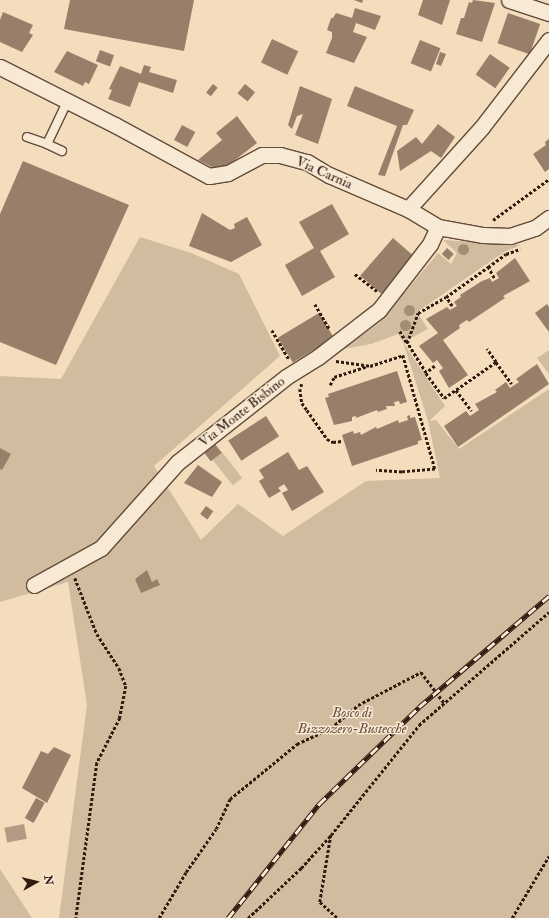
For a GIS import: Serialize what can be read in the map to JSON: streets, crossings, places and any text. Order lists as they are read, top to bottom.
{
  "streets": {
    "street": ["Via Carnia", "Via Monte Bisbino"]
  },
  "crossings": [
    ["Via Carnia", "Via Monte Bisbino"]
  ],
  "parks": ["Bosco di Bizzozero-Bustecche"],
  "north": "right"
}
